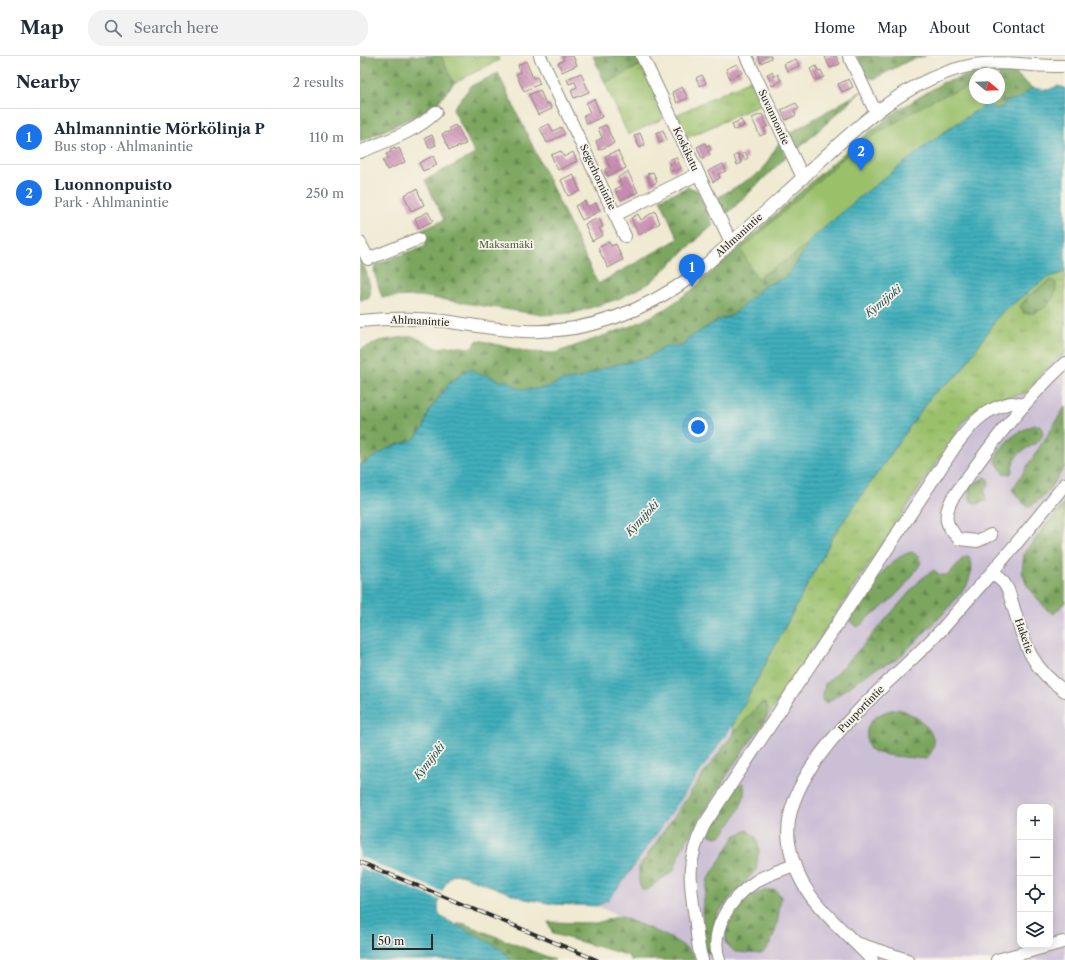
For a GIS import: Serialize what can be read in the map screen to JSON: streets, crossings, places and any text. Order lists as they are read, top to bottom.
{
  "streets": {
    "street": [
      "Suvannontie",
      "Koskikatu",
      "Segerhornintie",
      "Ahlmanintie",
      "Haketie",
      "Puuportintie"
    ]
  },
  "crossings": [
    ["Suvannontie", "Ahlmanintie"],
    ["Koskikatu", "Segerhornintie"],
    ["Koskikatu", "Ahlmanintie"],
    ["Haketie", "Puuportintie"]
  ],
  "water": ["Kymijoki"],
  "parks": ["Maksamäki"],
  "scale_bar": "50 m",
  "north": "right",
  "page": {
    "header": "Map",
    "search": "Search here",
    "nav": [
      "Home",
      "Map",
      "About",
      "Contact"
    ],
    "heading": ["Nearby", "2 results"],
    "list": [
      {
        "mark": "1",
        "name": "Ahlmannintie Mörkölinja P",
        "note": "Bus stop · Ahlmanintie",
        "value": "110 m"
      },
      {
        "mark": "2",
        "name": "Luonnonpuisto",
        "note": "Park · Ahlmanintie",
        "value": "250 m"
      }
    ],
    "pins": ["2", "1"],
    "map_buttons": ["+", "−"],
    "scale": "50 m"
  }
}
